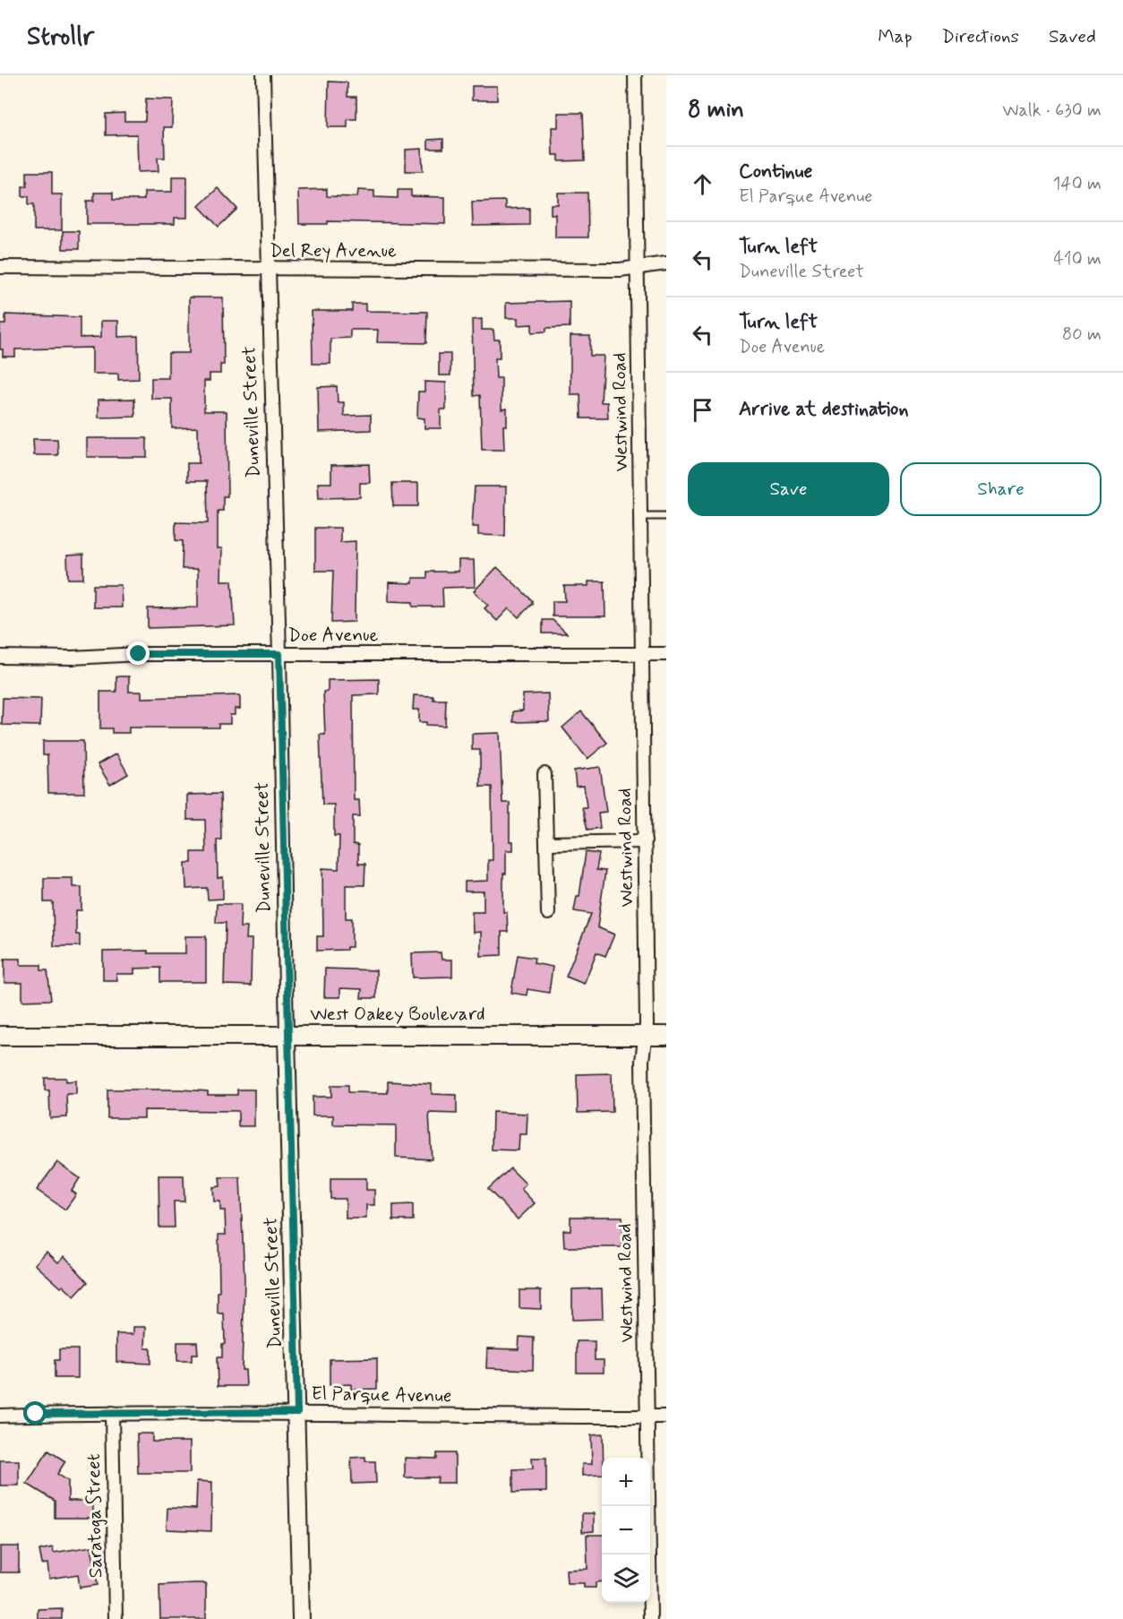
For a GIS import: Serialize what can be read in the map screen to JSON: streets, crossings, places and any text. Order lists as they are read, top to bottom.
{
  "streets": {
    "main road": ["West Oakey Boulevard"],
    "street": [
      "Del Rey Avenue",
      "Duneville Street",
      "Westwind Road",
      "Doe Avenue",
      "El Parque Avenue",
      "Saratoga Street"
    ]
  },
  "crossings": [
    ["Del Rey Avenue", "Duneville Street"],
    ["Del Rey Avenue", "Westwind Road"],
    ["Duneville Street", "Doe Avenue"],
    ["Duneville Street", "West Oakey Boulevard"],
    ["Duneville Street", "El Parque Avenue"],
    ["Westwind Road", "Doe Avenue"],
    ["Westwind Road", "West Oakey Boulevard"],
    ["Westwind Road", "El Parque Avenue"],
    ["El Parque Avenue", "Saratoga Street"]
  ],
  "page": {
    "header": "Strollr",
    "nav": ["Map", "Directions", "Saved"],
    "heading": ["8 min", "Walk · 630 m"],
    "list": [
      ["Continue", "El Parque Avenue", "140 m"],
      ["Turn left", "Duneville Street", "410 m"],
      ["Turn left", "Doe Avenue", "80 m"],
      "Arrive at destination"
    ],
    "buttons": ["Save", "Share"],
    "map_buttons": ["+", "−"]
  }
}
